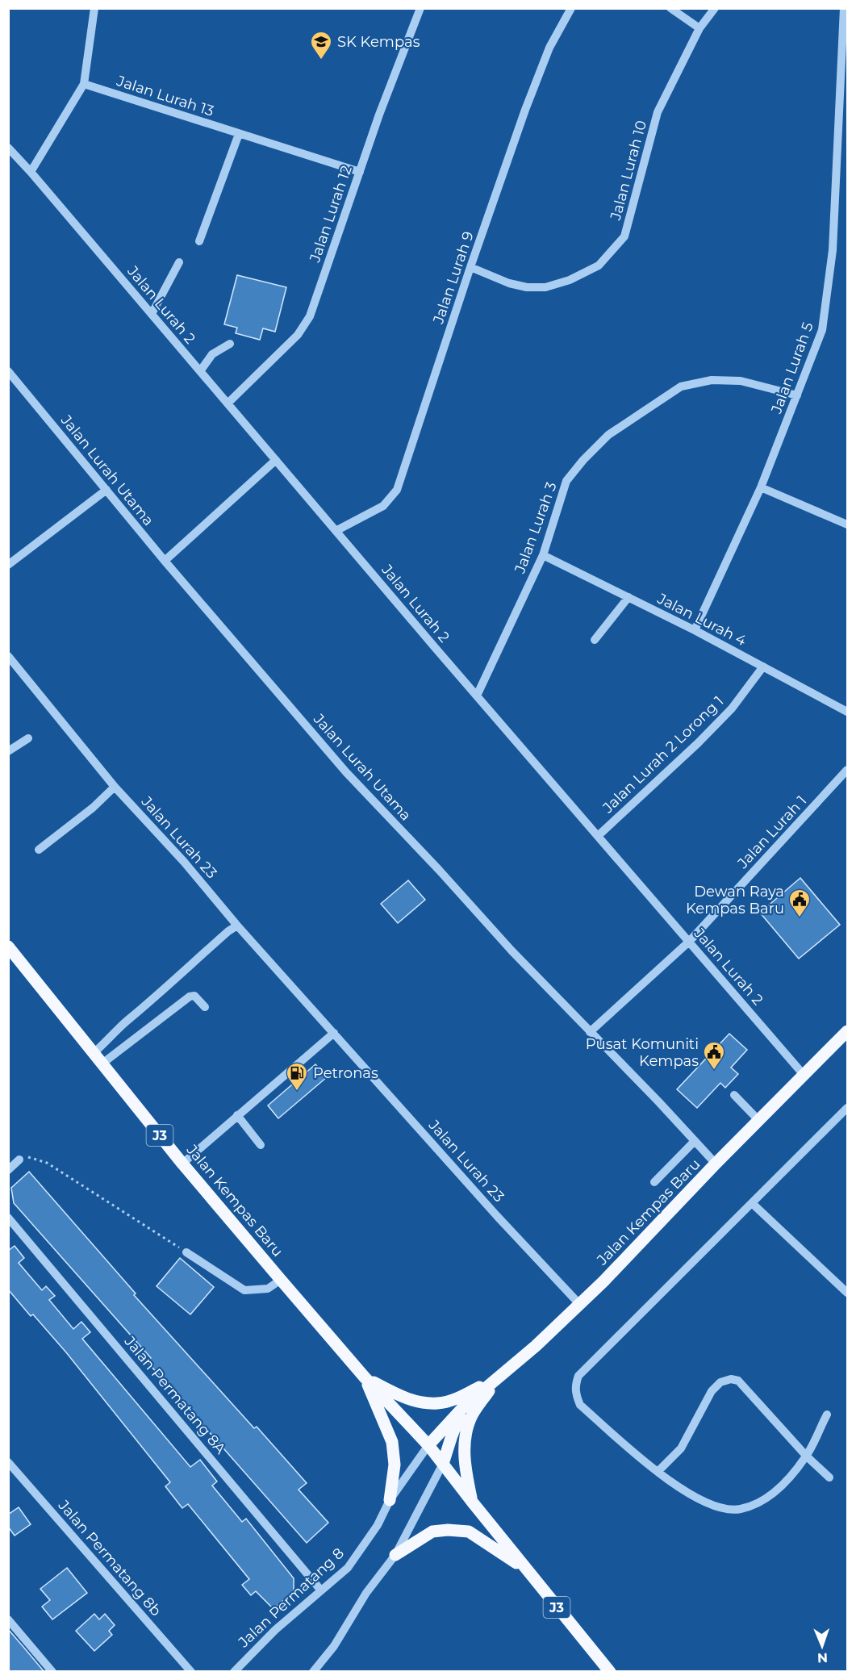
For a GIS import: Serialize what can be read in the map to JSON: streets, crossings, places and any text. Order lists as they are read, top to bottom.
{
  "streets": {
    "main road": ["J3", "Jalan Kempas Baru"],
    "street": [
      "Jalan Lurah 13",
      "Jalan Lurah 10",
      "Jalan Lurah 12",
      "Jalan Lurah 9",
      "Jalan Lurah 2",
      "Jalan Lurah 5",
      "Jalan Lurah Utama",
      "Jalan Lurah 3",
      "Jalan Lurah 4",
      "Jalan Lurah 2 Lorong 1",
      "Jalan Lurah 1",
      "Jalan Lurah 23",
      "Jalan Permatang 8A",
      "Jalan Permatang 8b",
      "Jalan Permatang 8"
    ]
  },
  "crossings": [
    ["Jalan Lurah 13", "Jalan Lurah 12"],
    ["Jalan Lurah 10", "Jalan Lurah 9"],
    ["Jalan Lurah 12", "Jalan Lurah 2"],
    ["Jalan Lurah 9", "Jalan Lurah 2"],
    ["Jalan Lurah 2", "Jalan Lurah 3"],
    ["Jalan Lurah 2", "Jalan Lurah 2 Lorong 1"],
    ["Jalan Lurah 2", "Jalan Lurah 1"],
    ["Jalan Lurah 2", "Jalan Kempas Baru"],
    ["Jalan Lurah 5", "Jalan Lurah 3"],
    ["Jalan Lurah 5", "Jalan Lurah 4"],
    ["Jalan Lurah Utama", "Jalan Lurah 1"],
    ["Jalan Lurah Utama", "Jalan Kempas Baru"],
    ["Jalan Lurah 3", "Jalan Lurah 4"],
    ["Jalan Lurah 4", "Jalan Lurah 2 Lorong 1"],
    ["Jalan Lurah 23", "Jalan Kempas Baru"],
    ["Jalan Kempas Baru", "Jalan Permatang 8"],
    ["Jalan Permatang 8A", "Jalan Permatang 8"]
  ],
  "places": {
    "school or university": ["SK Kempas"],
    "public building": ["Dewan Raya Kempas Baru", "Pusat Komuniti Kempas"],
    "fuel station": ["Petronas"]
  },
  "north": "bottom"
}
